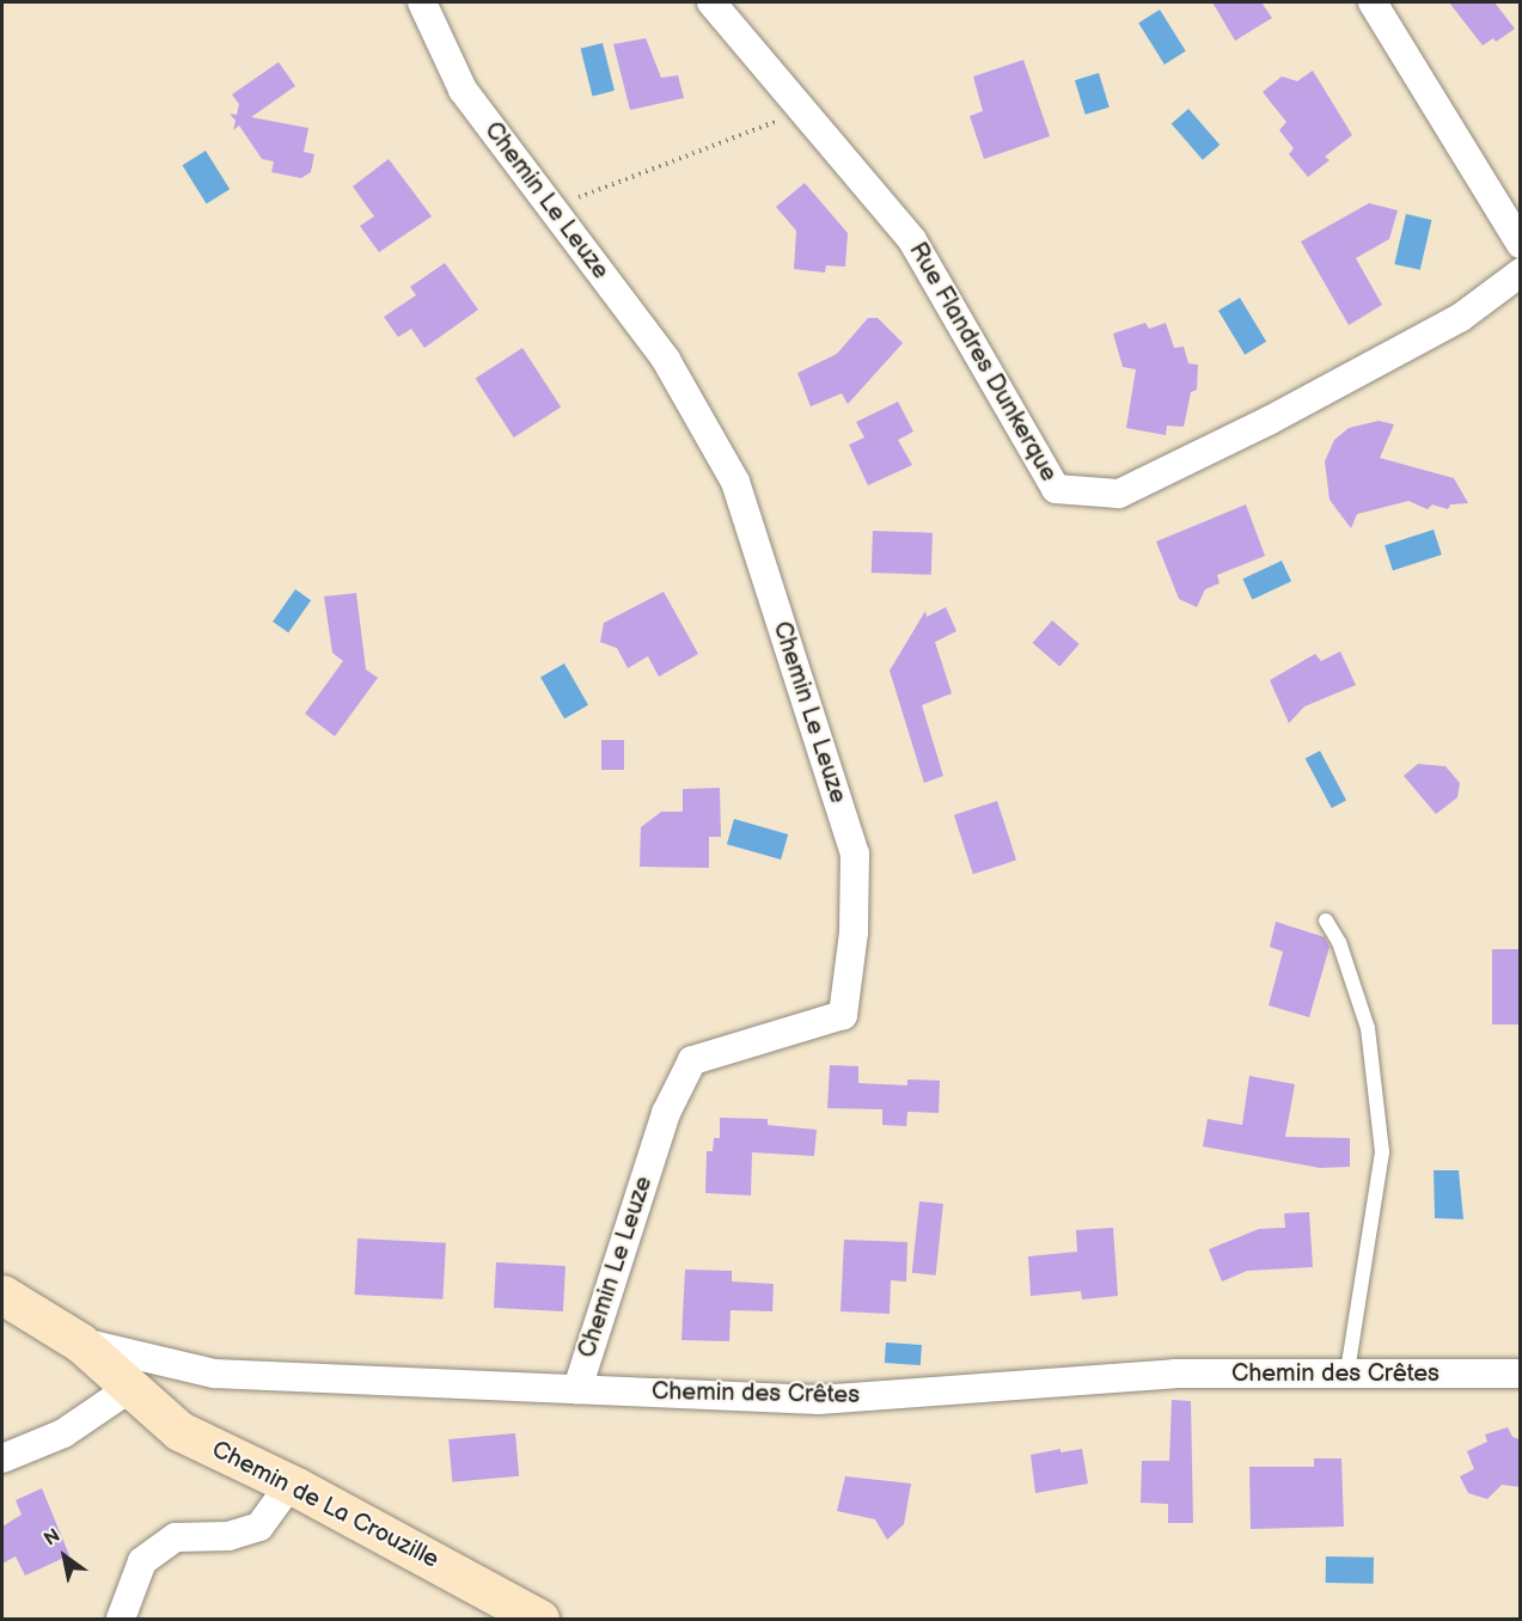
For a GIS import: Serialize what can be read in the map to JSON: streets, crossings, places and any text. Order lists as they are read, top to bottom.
{
  "streets": {
    "street": [
      "Chemin Le Leuze",
      "Rue Flandres Dunkerque",
      "Chemin des Crêtes",
      "Chemin de La Crouzille"
    ]
  },
  "crossings": [
    ["Chemin Le Leuze", "Chemin des Crêtes"],
    ["Chemin des Crêtes", "Chemin de La Crouzille"]
  ],
  "north": "top left"
}
